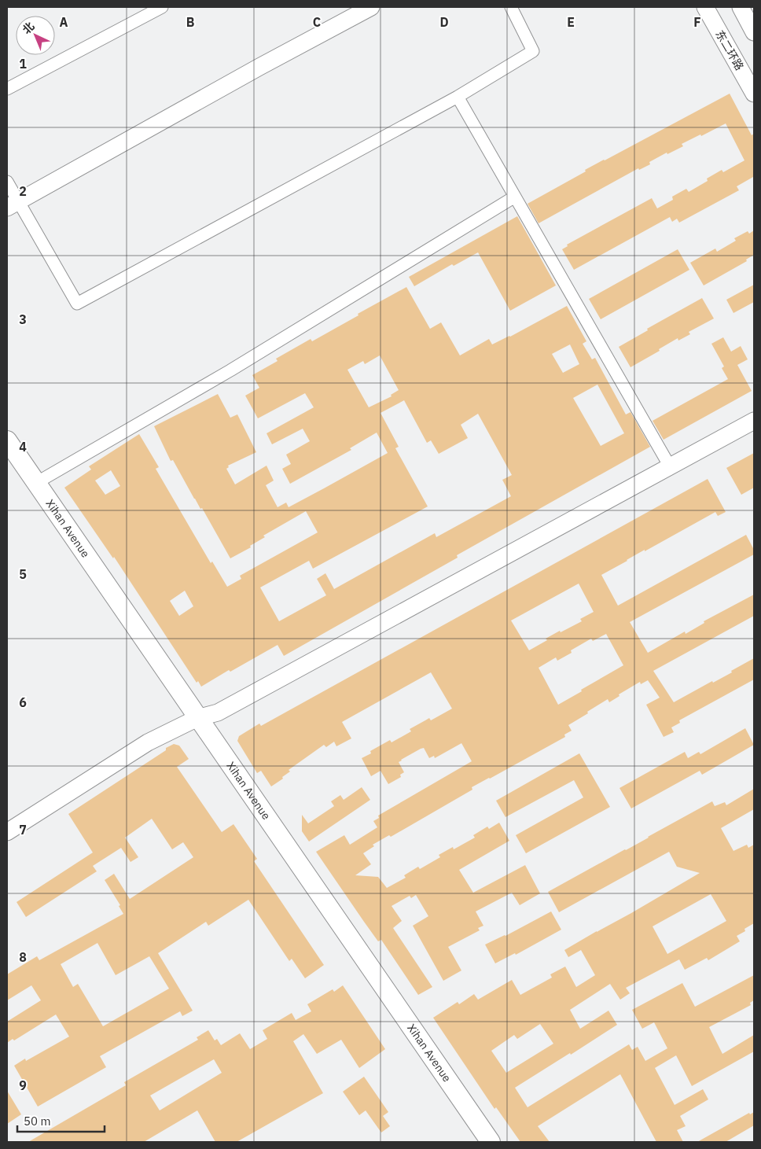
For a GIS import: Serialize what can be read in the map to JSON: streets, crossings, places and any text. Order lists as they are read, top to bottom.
{
  "streets": {
    "main road": ["Xihan Avenue"],
    "street": ["东二环路"]
  },
  "scale_bar": "50 m",
  "north": "top left",
  "grid": {
    "columns": [
      "A",
      "B",
      "C",
      "D",
      "E",
      "F"
    ],
    "rows": [
      "1",
      "2",
      "3",
      "4",
      "5",
      "6",
      "7",
      "8",
      "9"
    ]
  }
}
